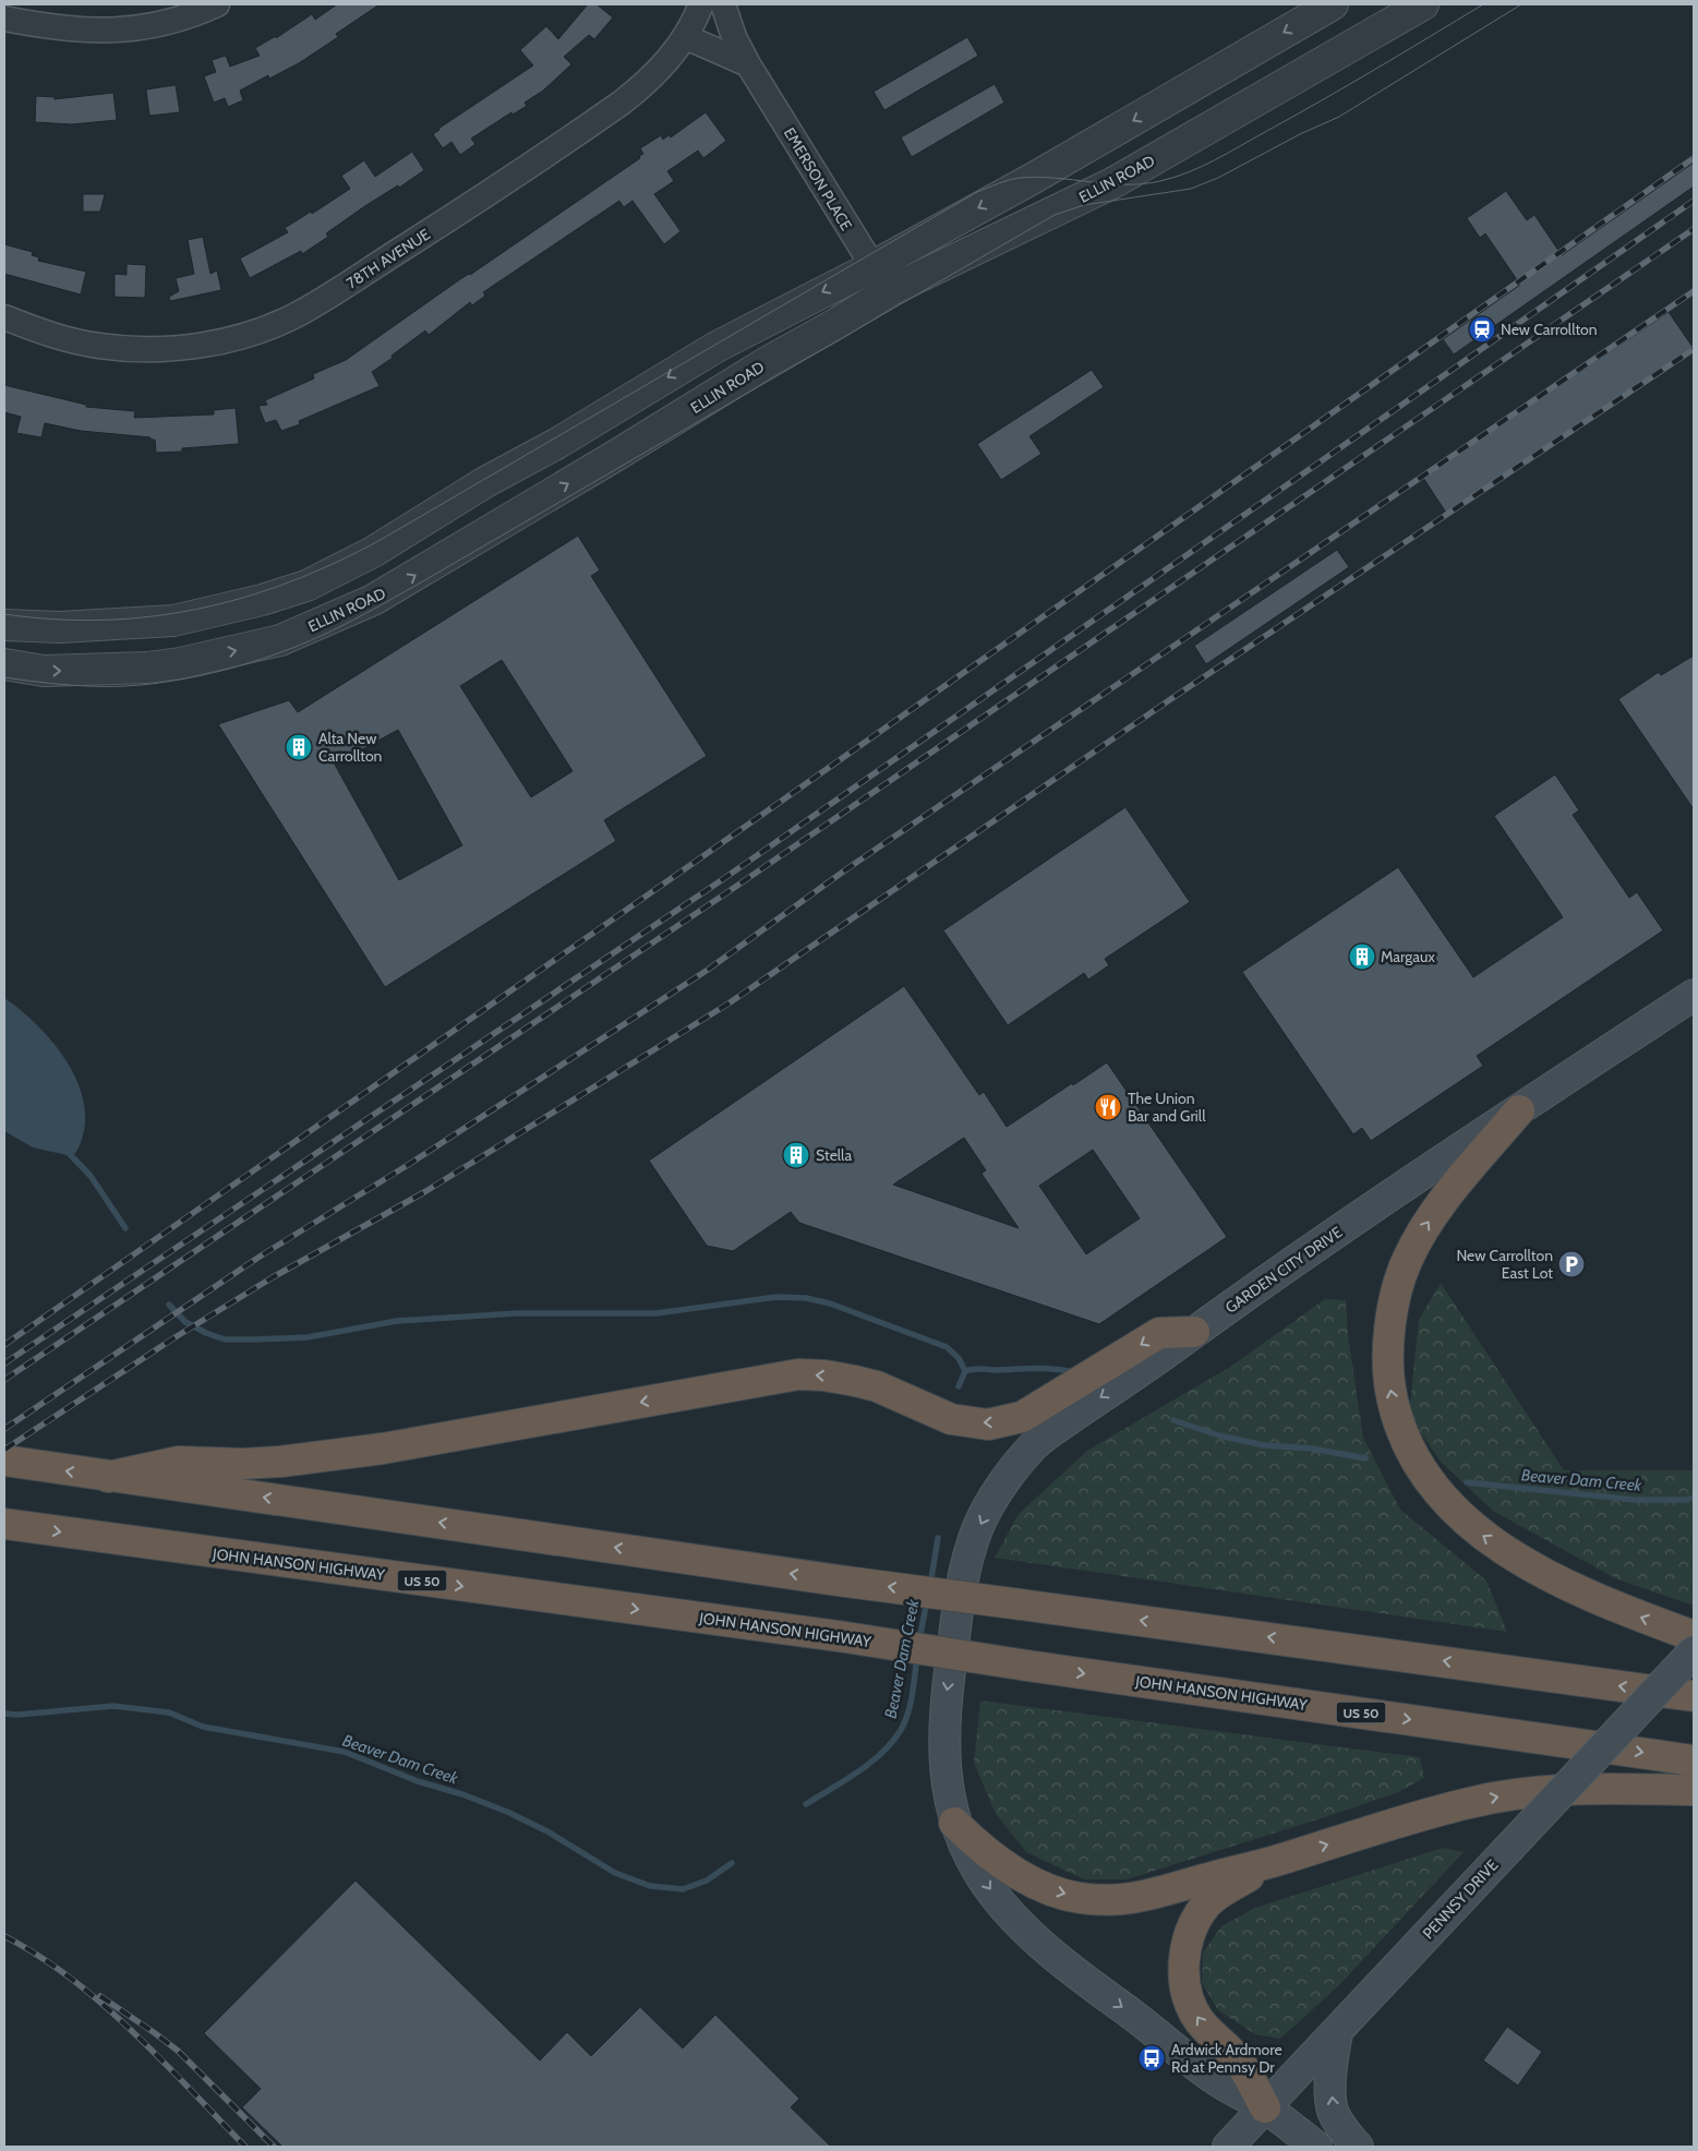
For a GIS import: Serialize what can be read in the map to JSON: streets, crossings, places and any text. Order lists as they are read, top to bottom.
{
  "streets": {
    "highway": ["JOHN HANSON HIGHWAY", "US 50"],
    "main road": ["GARDEN CITY DRIVE", "PENNSY DRIVE"],
    "street": ["EMERSON PLACE", "ELLIN ROAD", "78TH AVENUE"]
  },
  "crossings": [
    ["EMERSON PLACE", "ELLIN ROAD"],
    ["GARDEN CITY DRIVE", "PENNSY DRIVE"]
  ],
  "water": ["Beaver Dam Creek"],
  "places": {
    "station": ["New Carrollton"],
    "building": ["Alta New Carrollton", "Margaux", "Stella"],
    "restaurant": ["The Union Bar and Grill"],
    "parking": ["New Carrollton East Lot"],
    "bus stop": ["Ardwick Ardmore Rd at Pennsy Dr"]
  }
}
